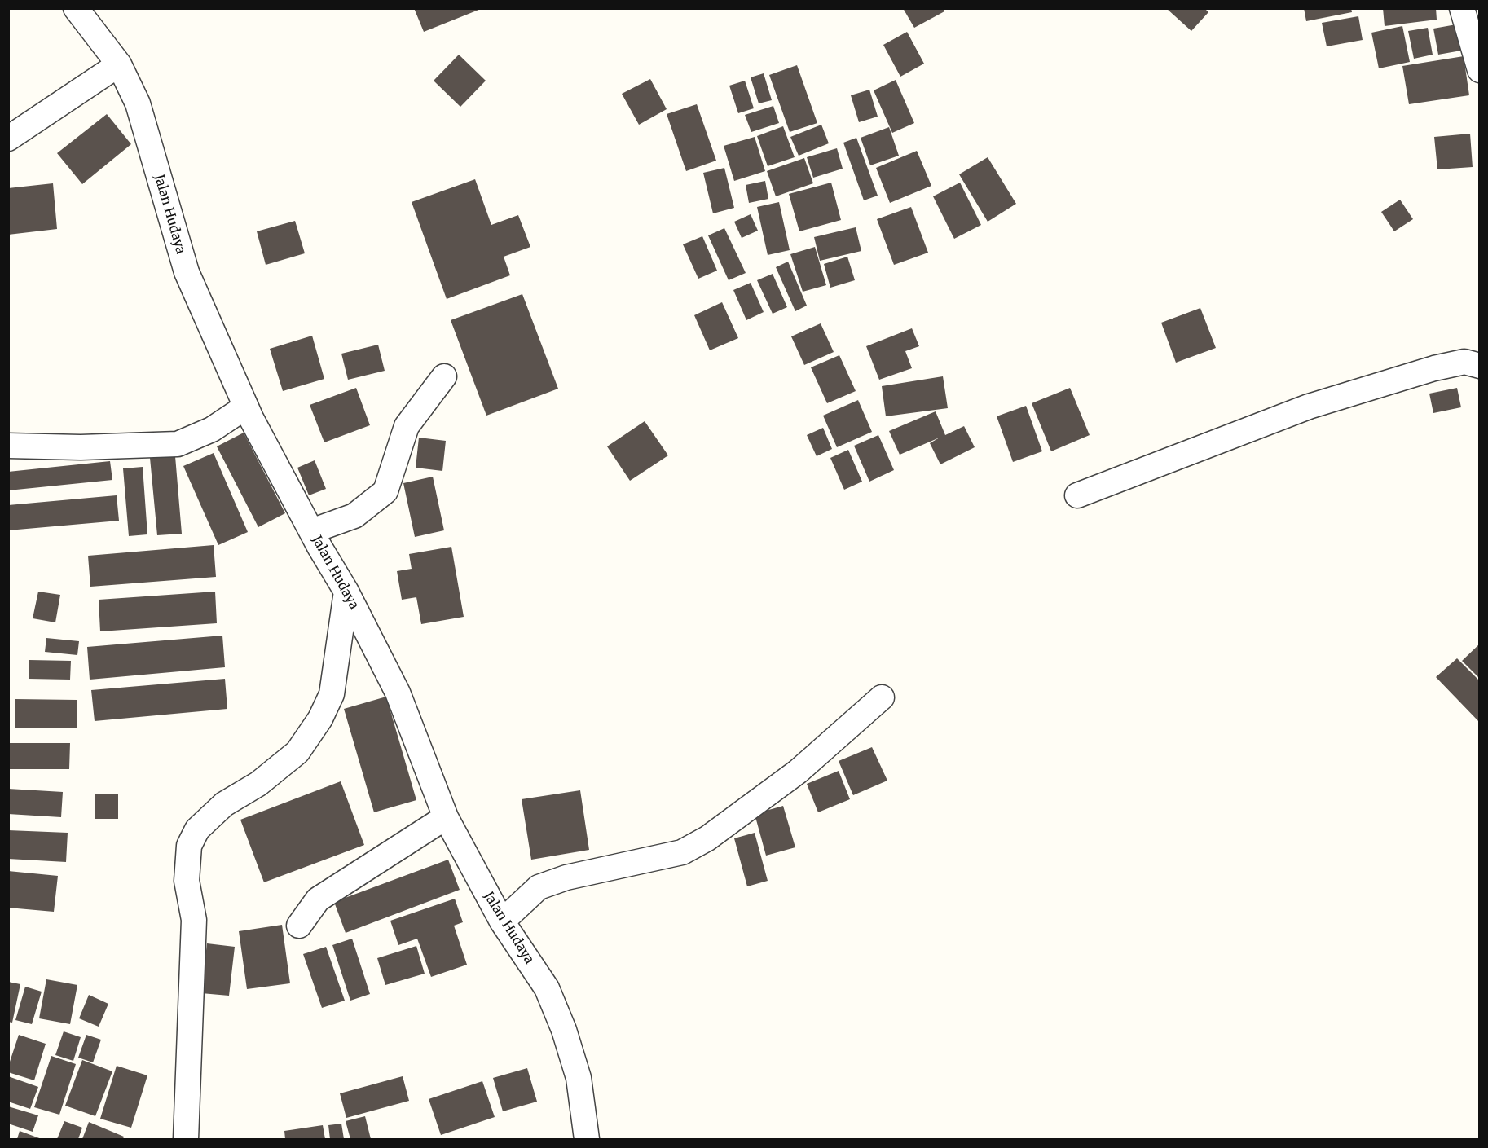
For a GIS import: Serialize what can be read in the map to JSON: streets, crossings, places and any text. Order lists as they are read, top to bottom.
{
  "streets": {
    "street": ["Jalan Hudaya"]
  }
}
